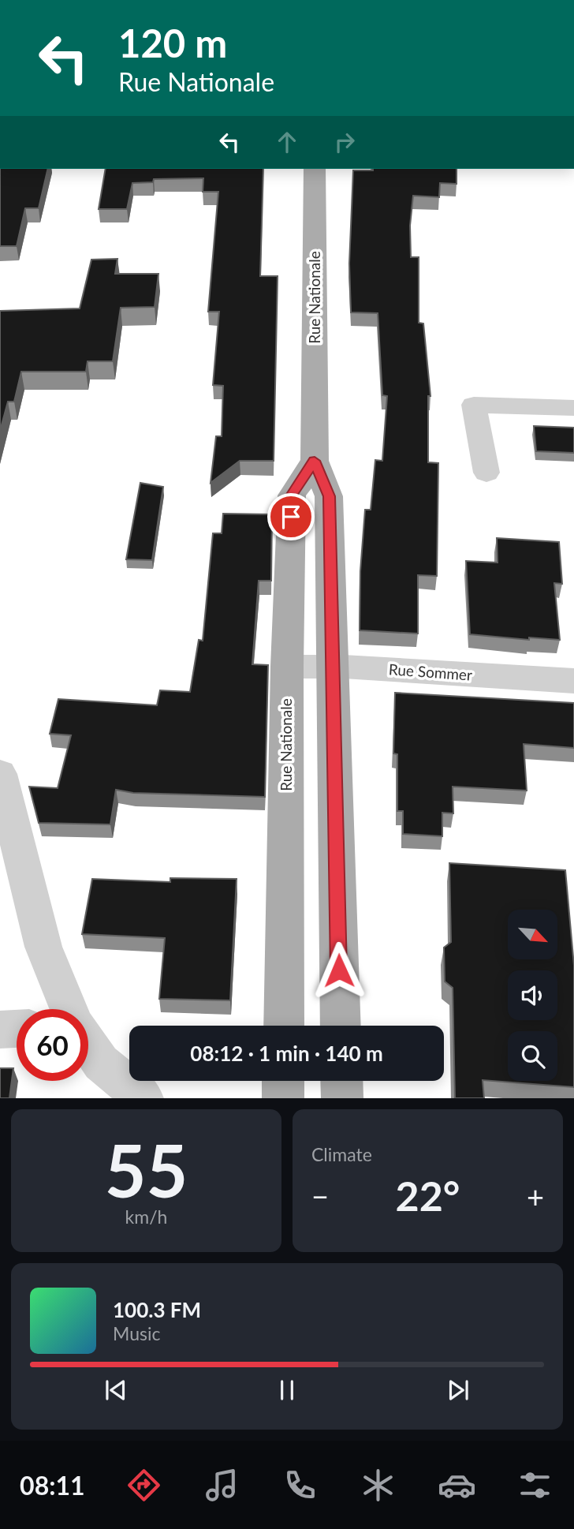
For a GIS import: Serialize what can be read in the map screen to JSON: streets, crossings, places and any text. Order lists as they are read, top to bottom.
{
  "streets": {
    "main road": ["Rue Nationale"],
    "street": ["Rue Sommer"]
  },
  "crossings": [
    ["Rue Nationale", "Rue Sommer"]
  ],
  "north": "bottom right",
  "page": {
    "turn": ["120 m", "Rue Nationale"],
    "limit": "60",
    "trip": "08:12 · 1 min · 140 m",
    "tile": [
      ["55", "km/h"],
      "Climate"
    ],
    "heat": ["−", "22°", "+"],
    "song": ["100.3 FM", "Music"],
    "tabs": "08:11"
  }
}
